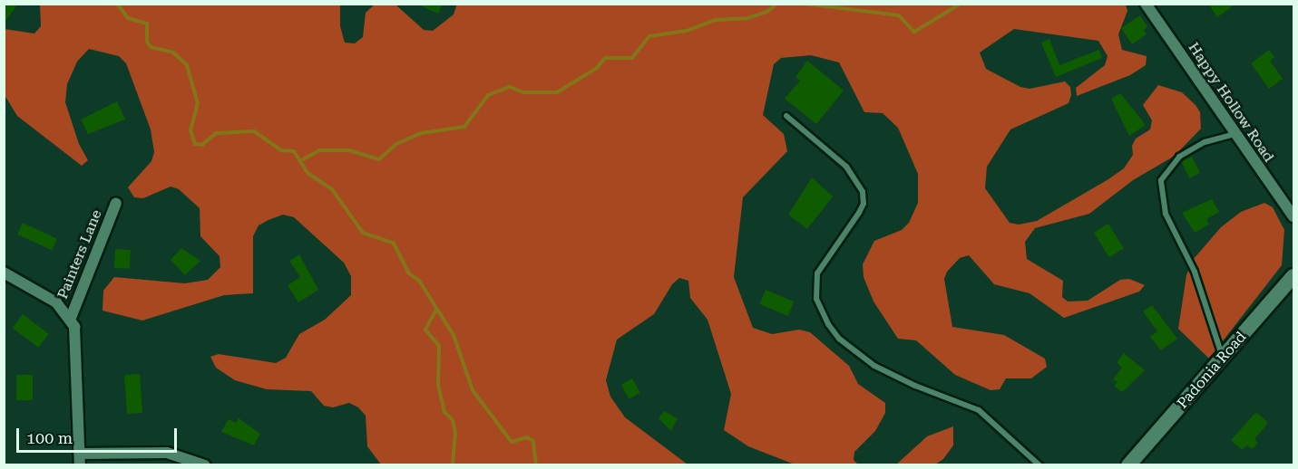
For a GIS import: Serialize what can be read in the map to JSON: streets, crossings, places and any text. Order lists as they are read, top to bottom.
{
  "streets": {
    "main road": ["Padonia Road"],
    "street": ["Happy Hollow Road", "Painters Lane"]
  },
  "scale_bar": "100 m"
}
